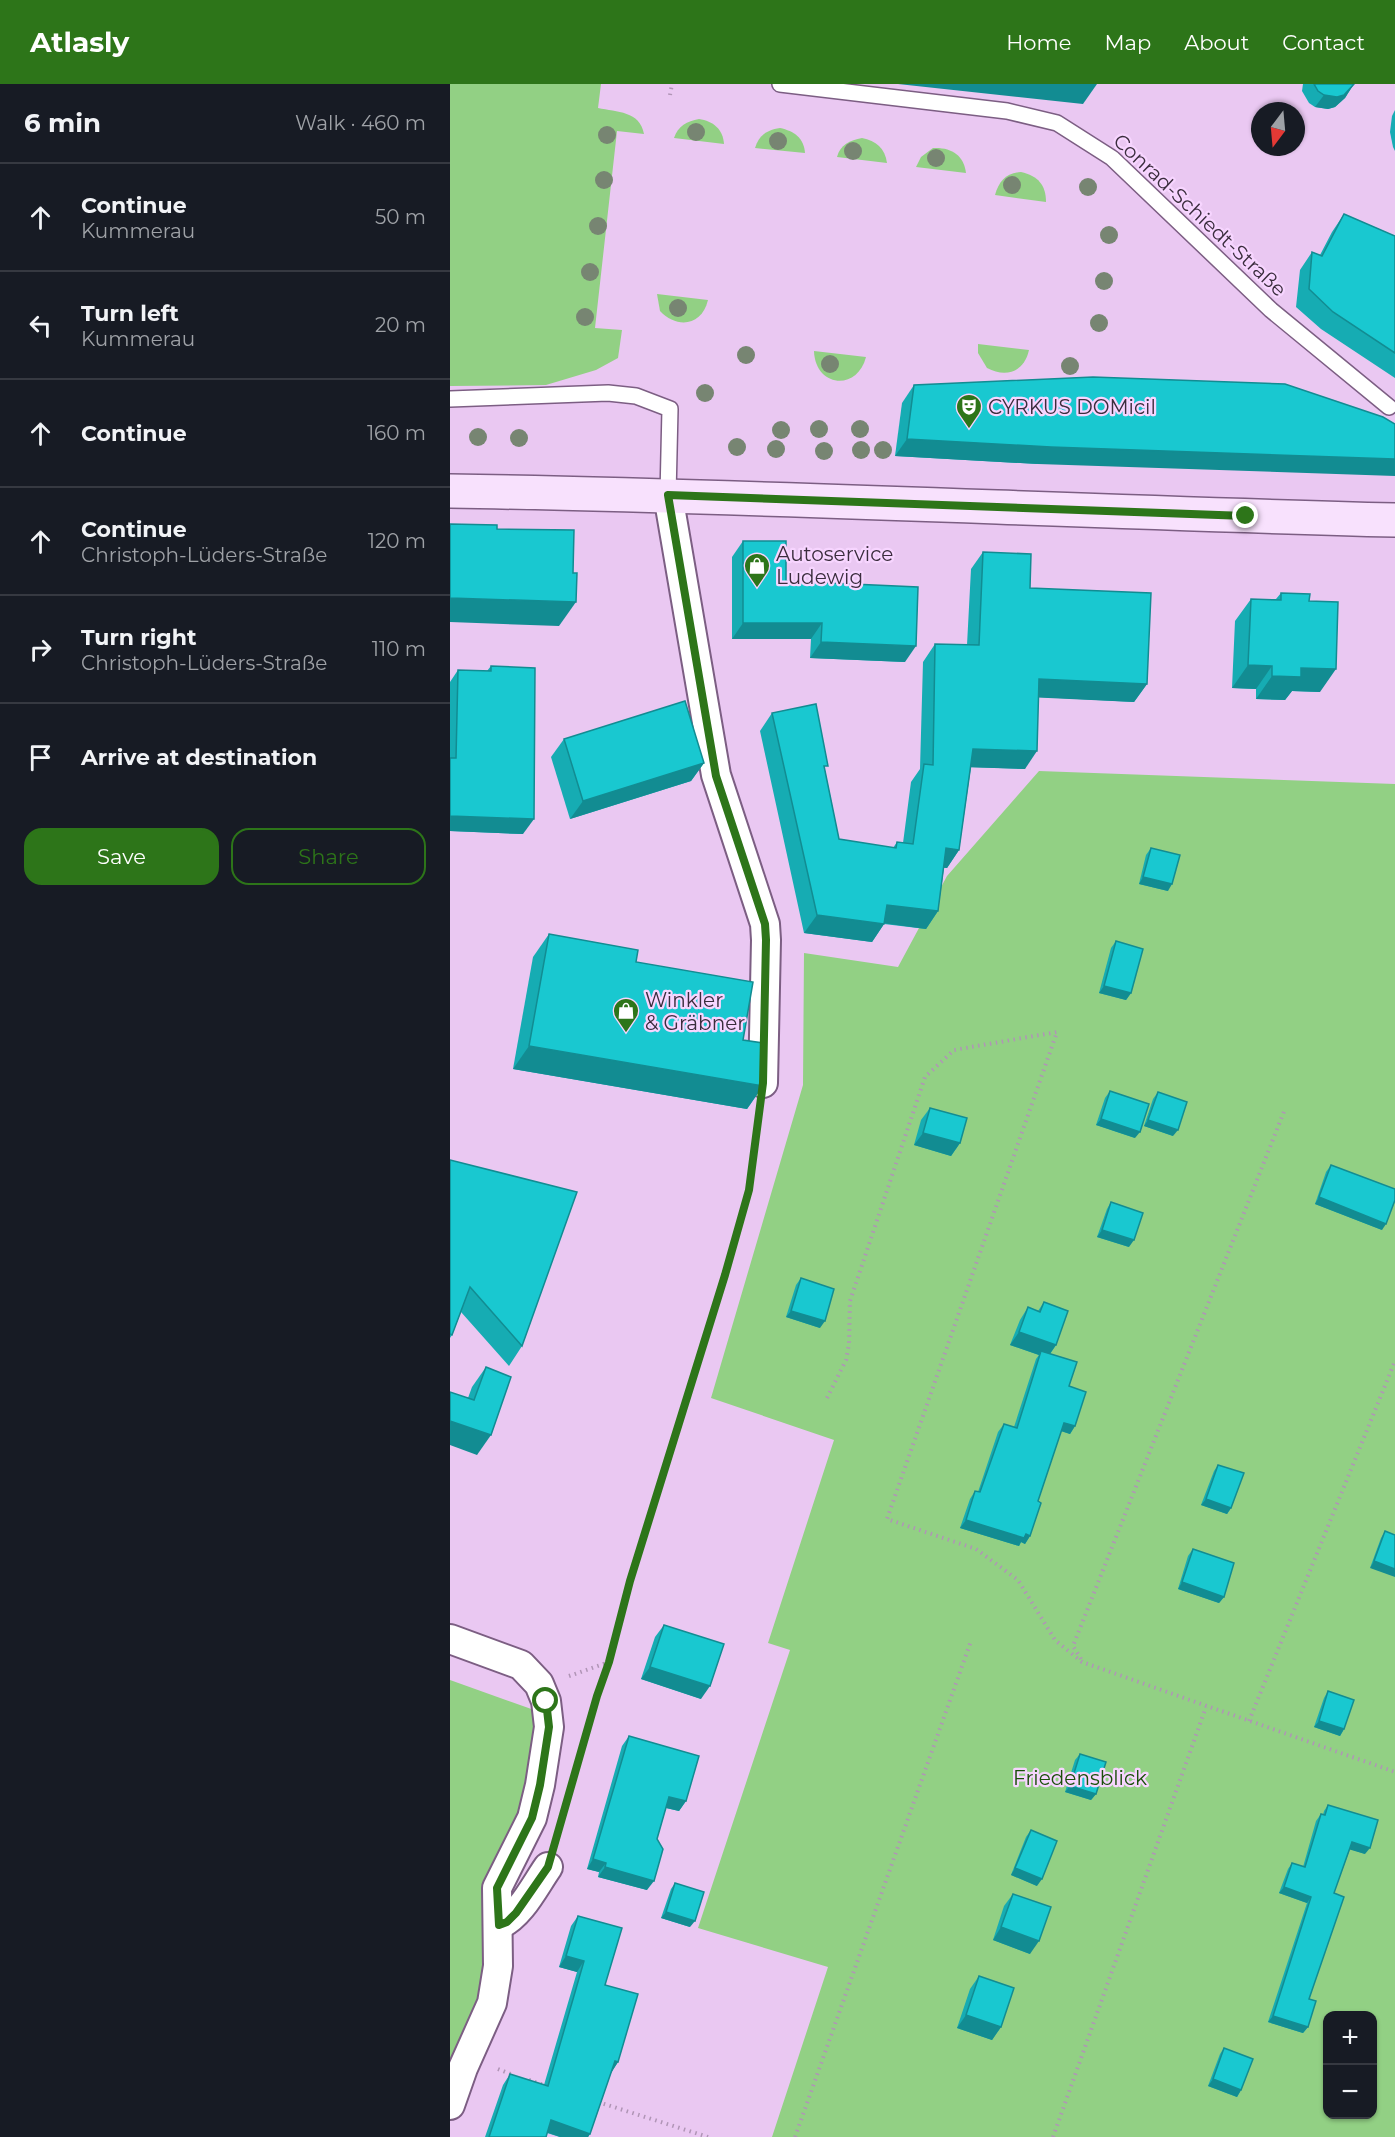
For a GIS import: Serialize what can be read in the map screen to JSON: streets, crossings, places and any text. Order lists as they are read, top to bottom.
{
  "streets": {
    "lane": ["Conrad-Schiedt-Straße"]
  },
  "parks": ["Friedensblick"],
  "places": {
    "theatre": ["CYRKUS DOMicil"],
    "shop": ["Autoservice Ludewig", "Winkler & Gräbner"]
  },
  "north": "bottom",
  "page": {
    "header": "Atlasly",
    "nav": [
      "Home",
      "Map",
      "About",
      "Contact"
    ],
    "heading": ["6 min", "Walk · 460 m"],
    "list": [
      ["Continue", "Kummerau", "50 m"],
      ["Turn left", "Kummerau", "20 m"],
      ["Continue", "160 m"],
      ["Continue", "Christoph-Lüders-Straße", "120 m"],
      ["Turn right", "Christoph-Lüders-Straße", "110 m"],
      "Arrive at destination"
    ],
    "buttons": ["Save", "Share"],
    "map_buttons": ["+", "−"]
  }
}
